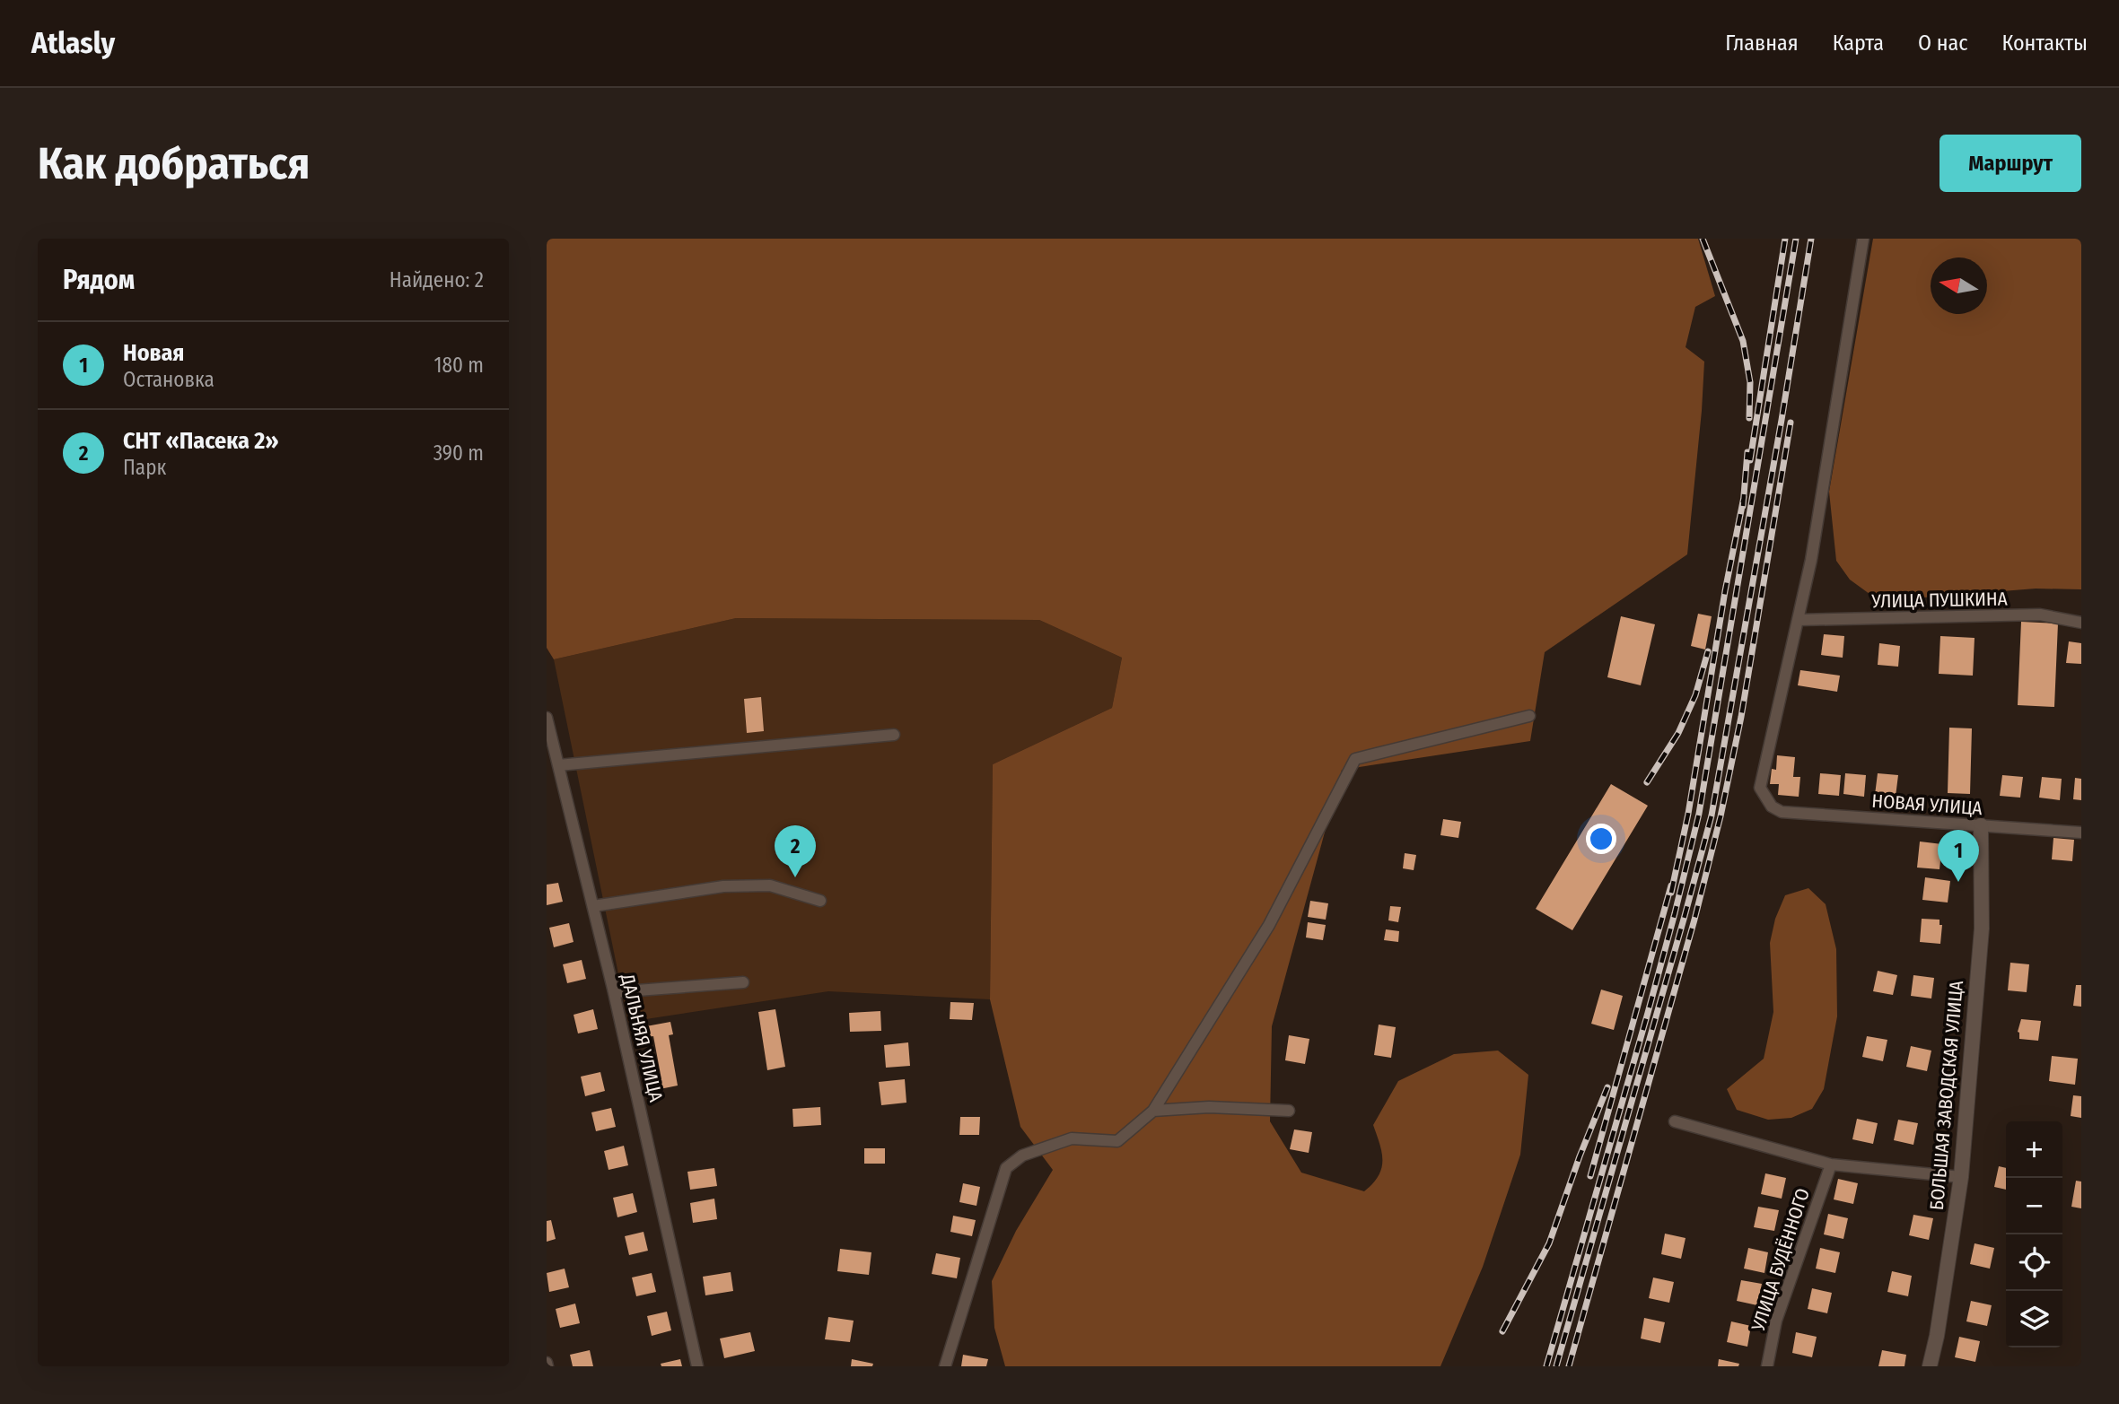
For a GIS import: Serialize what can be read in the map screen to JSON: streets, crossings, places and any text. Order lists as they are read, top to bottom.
{
  "streets": {
    "street": [
      "УЛИЦА ПУШКИНА",
      "НОВАЯ УЛИЦА",
      "ДАЛЬНЯЯ УЛИЦА",
      "БОЛЬШАЯ ЗАВОДСКАЯ УЛИЦА",
      "УЛИЦА БУДЁННОГО"
    ]
  },
  "crossings": [
    ["УЛИЦА ПУШКИНА", "НОВАЯ УЛИЦА"],
    ["НОВАЯ УЛИЦА", "БОЛЬШАЯ ЗАВОДСКАЯ УЛИЦА"]
  ],
  "north": "left",
  "page": {
    "header": "Atlasly",
    "nav": [
      "Главная",
      "Карта",
      "О нас",
      "Контакты"
    ],
    "buttons": "Маршрут",
    "title": "Как добраться",
    "heading": ["Рядом", "Найдено: 2"],
    "list": [
      {
        "mark": "1",
        "name": "Новая",
        "note": "Остановка",
        "value": "180 m"
      },
      {
        "mark": "2",
        "name": "СНТ «Пасека 2»",
        "note": "Парк",
        "value": "390 m"
      }
    ],
    "pins": ["2", "1"],
    "map_buttons": ["+", "−"]
  }
}
